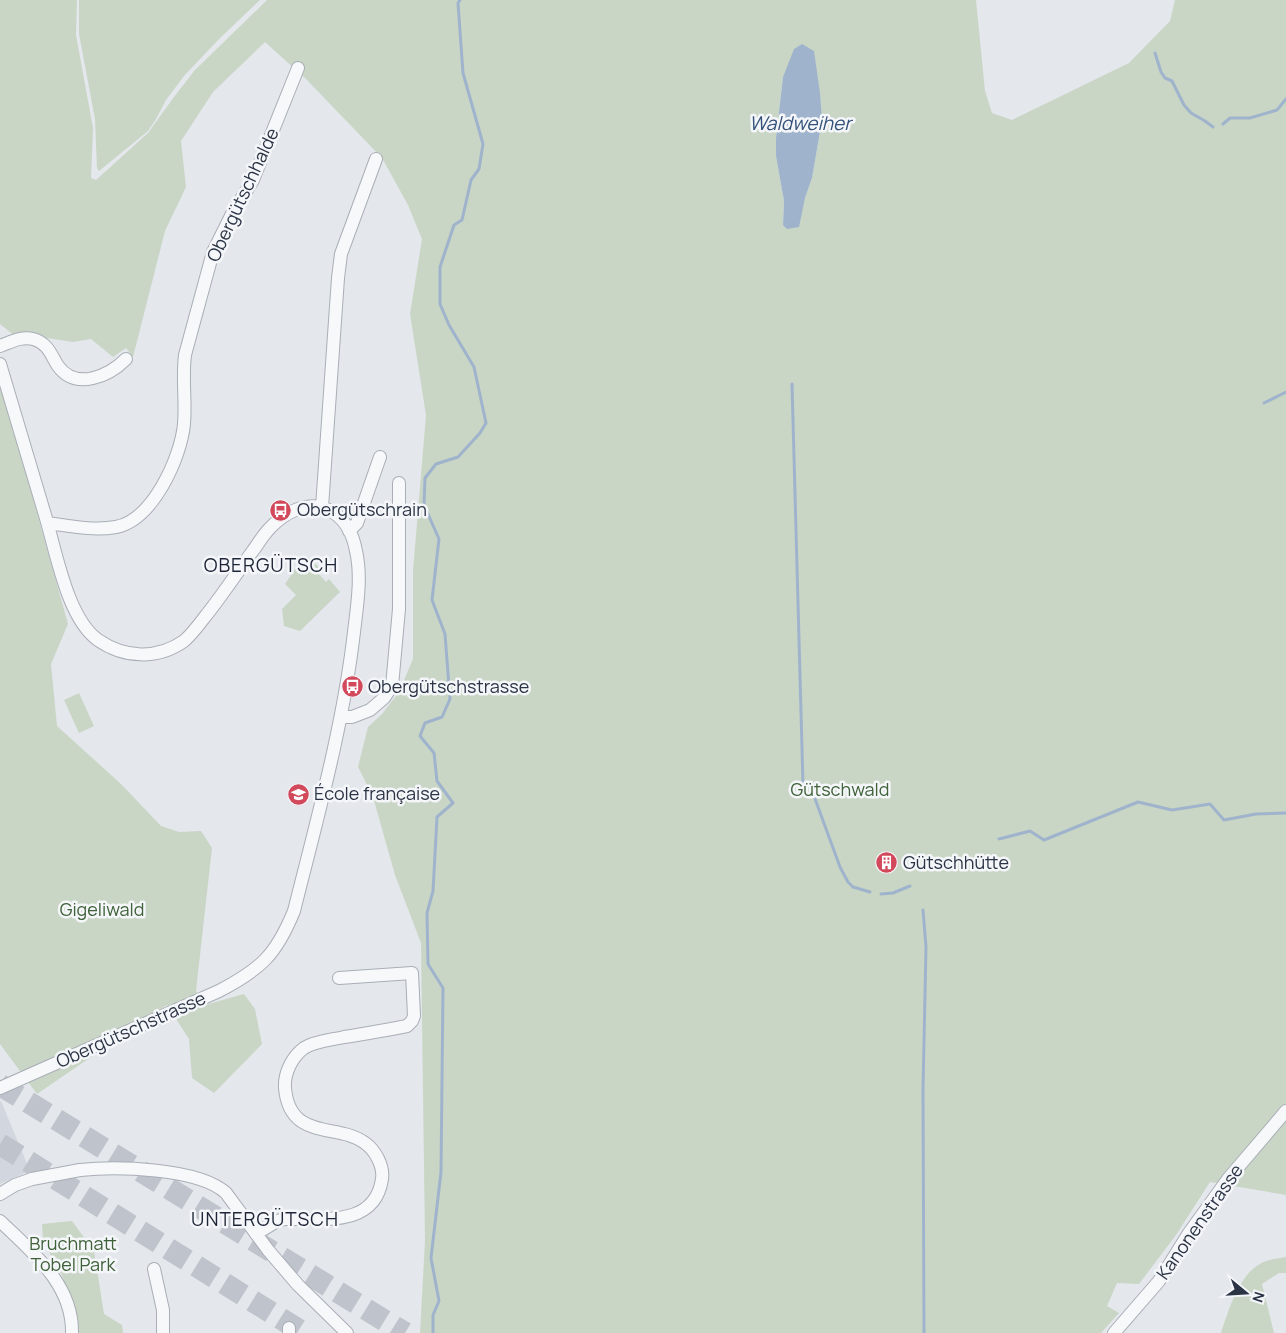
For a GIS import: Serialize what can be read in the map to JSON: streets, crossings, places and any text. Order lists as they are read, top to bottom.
{
  "streets": {
    "street": ["Obergütschhalde", "Obergütschstrasse", "Kanonenstrasse"]
  },
  "districts": ["OBERGÜTSCH", "UNTERGÜTSCH"],
  "water": ["Waldweiher"],
  "parks": ["Gütschwald", "Gigeliwald", "Bruchmatt Tobel Park"],
  "places": {
    "bus stop": ["Obergütschrain", "Obergütschstrasse"],
    "school or university": ["École française"],
    "building": ["Gütschhütte"]
  },
  "north": "right"
}
